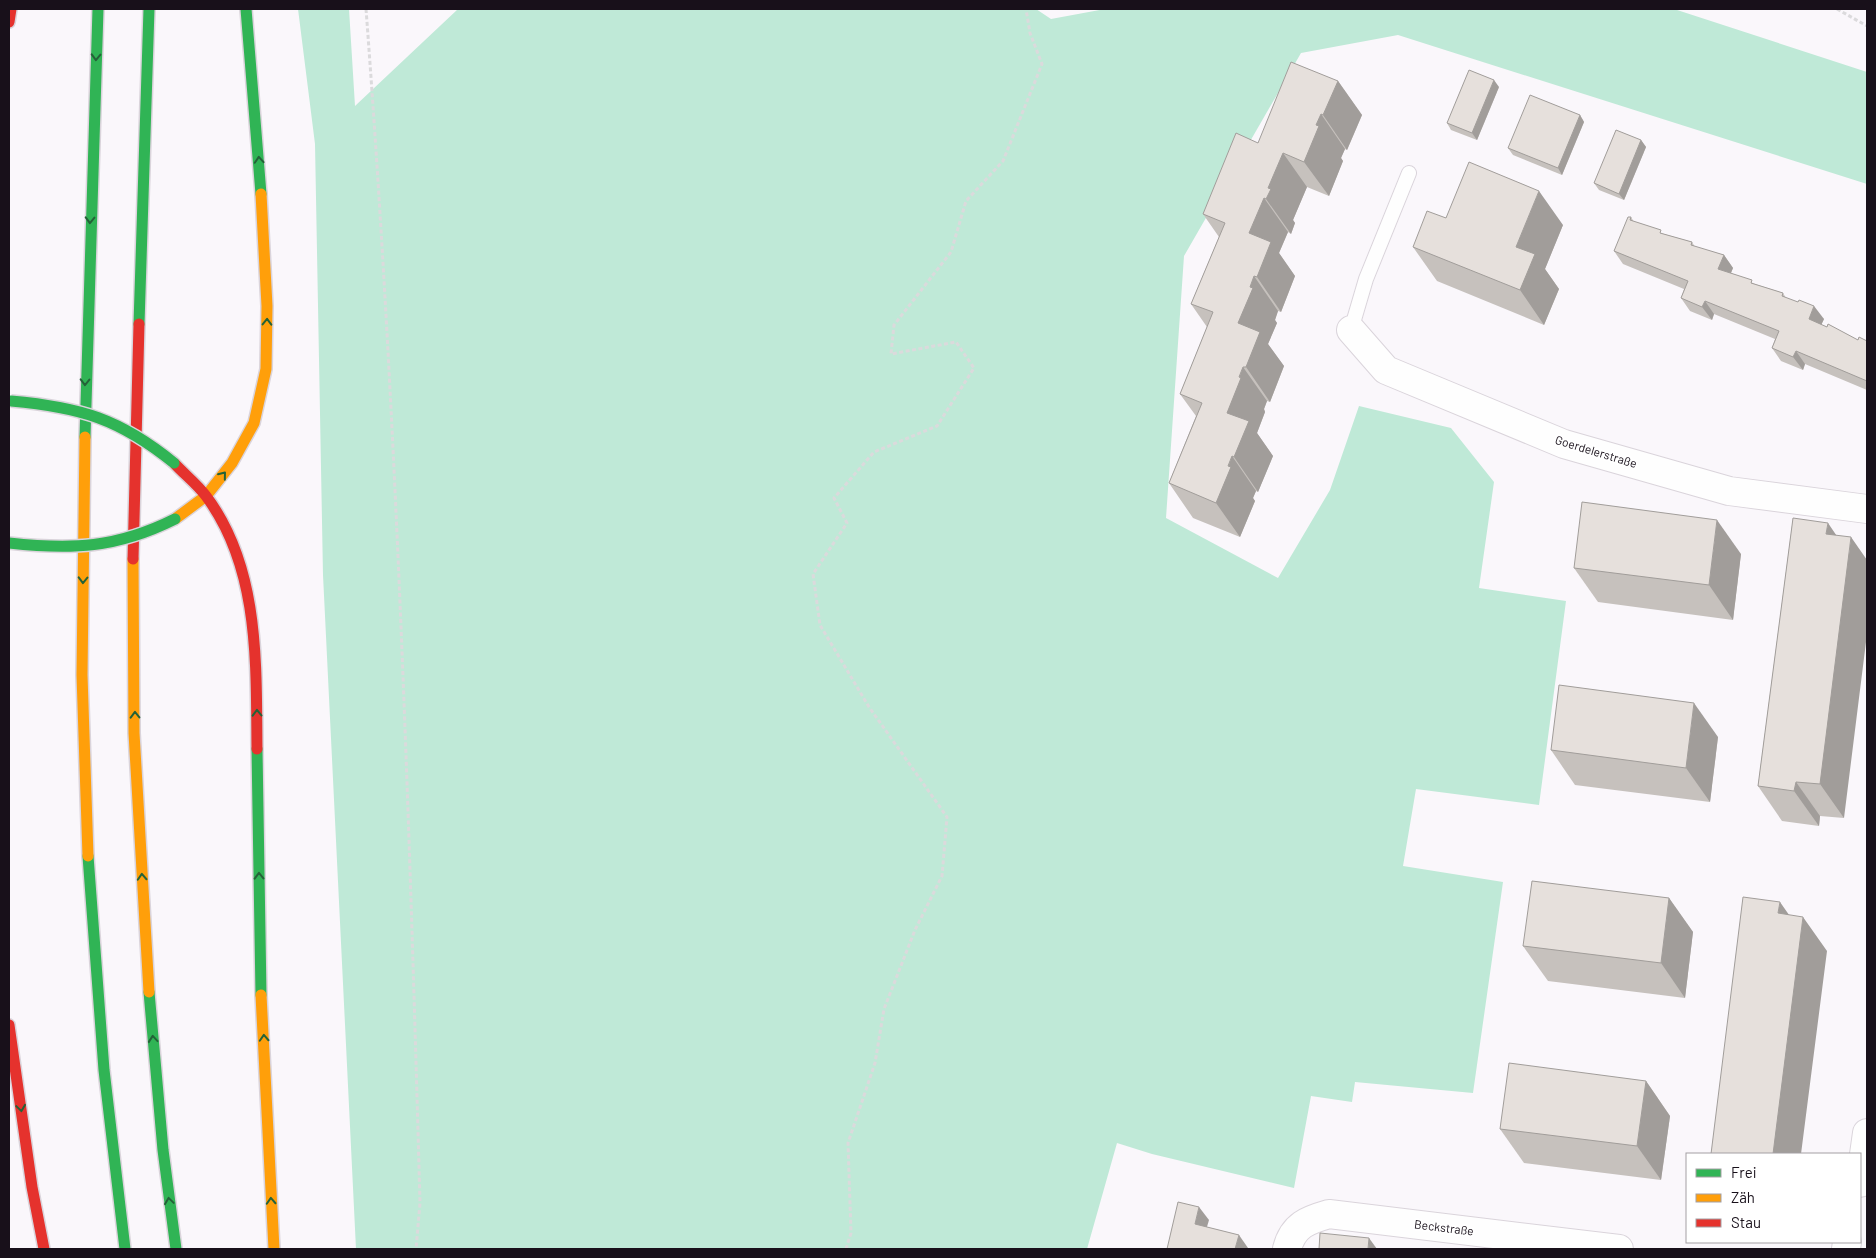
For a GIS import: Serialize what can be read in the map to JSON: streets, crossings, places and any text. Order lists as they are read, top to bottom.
{
  "streets": {
    "street": ["Goerdelerstraße", "Beckstraße"]
  },
  "legend": ["Frei", "Zäh", "Stau"]
}
